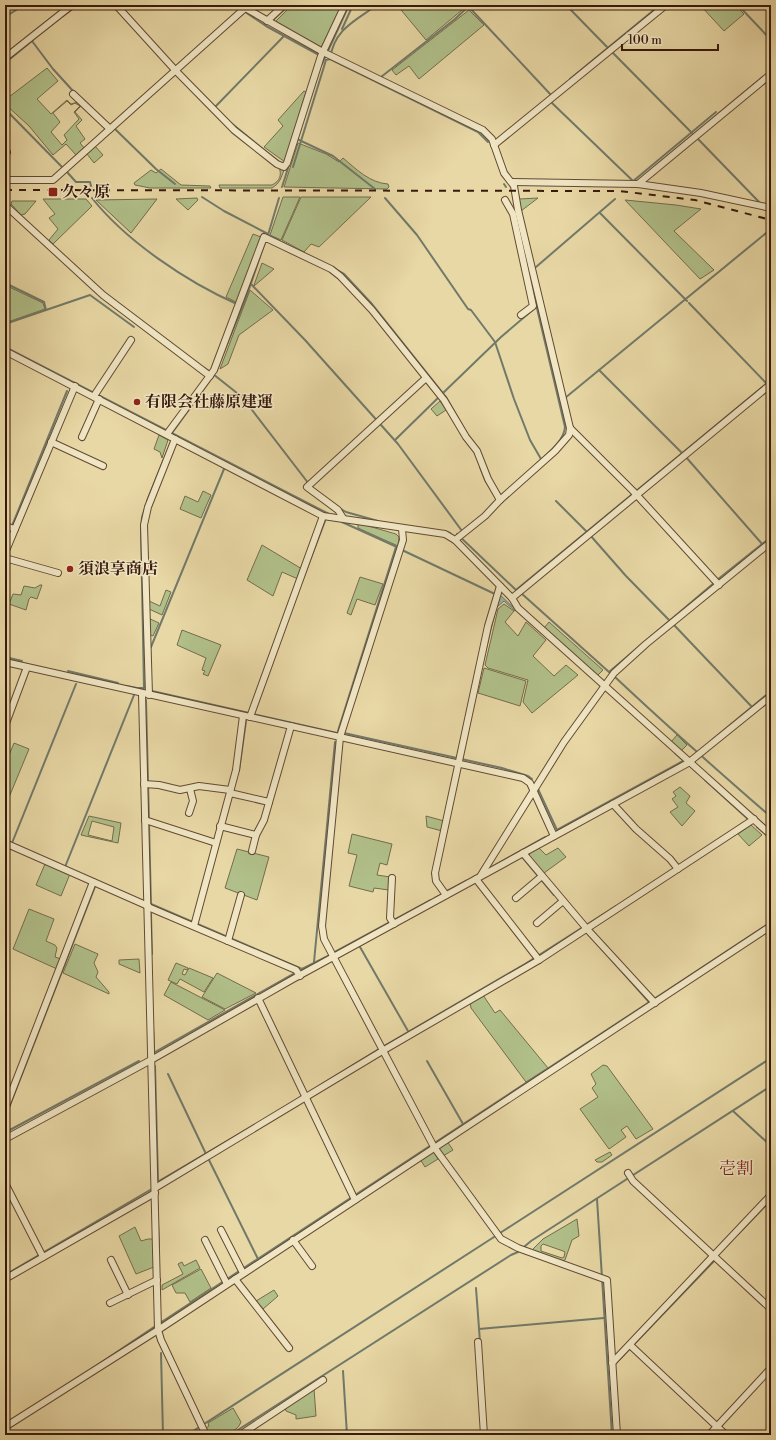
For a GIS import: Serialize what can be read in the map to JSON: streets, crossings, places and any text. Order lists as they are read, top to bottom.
{
  "districts": ["壱割"],
  "places": {
    "transit": ["久々原"],
    "other": ["有限会社藤原建運", "須浪享商店"]
  },
  "scale_bar": "100 m"
}
